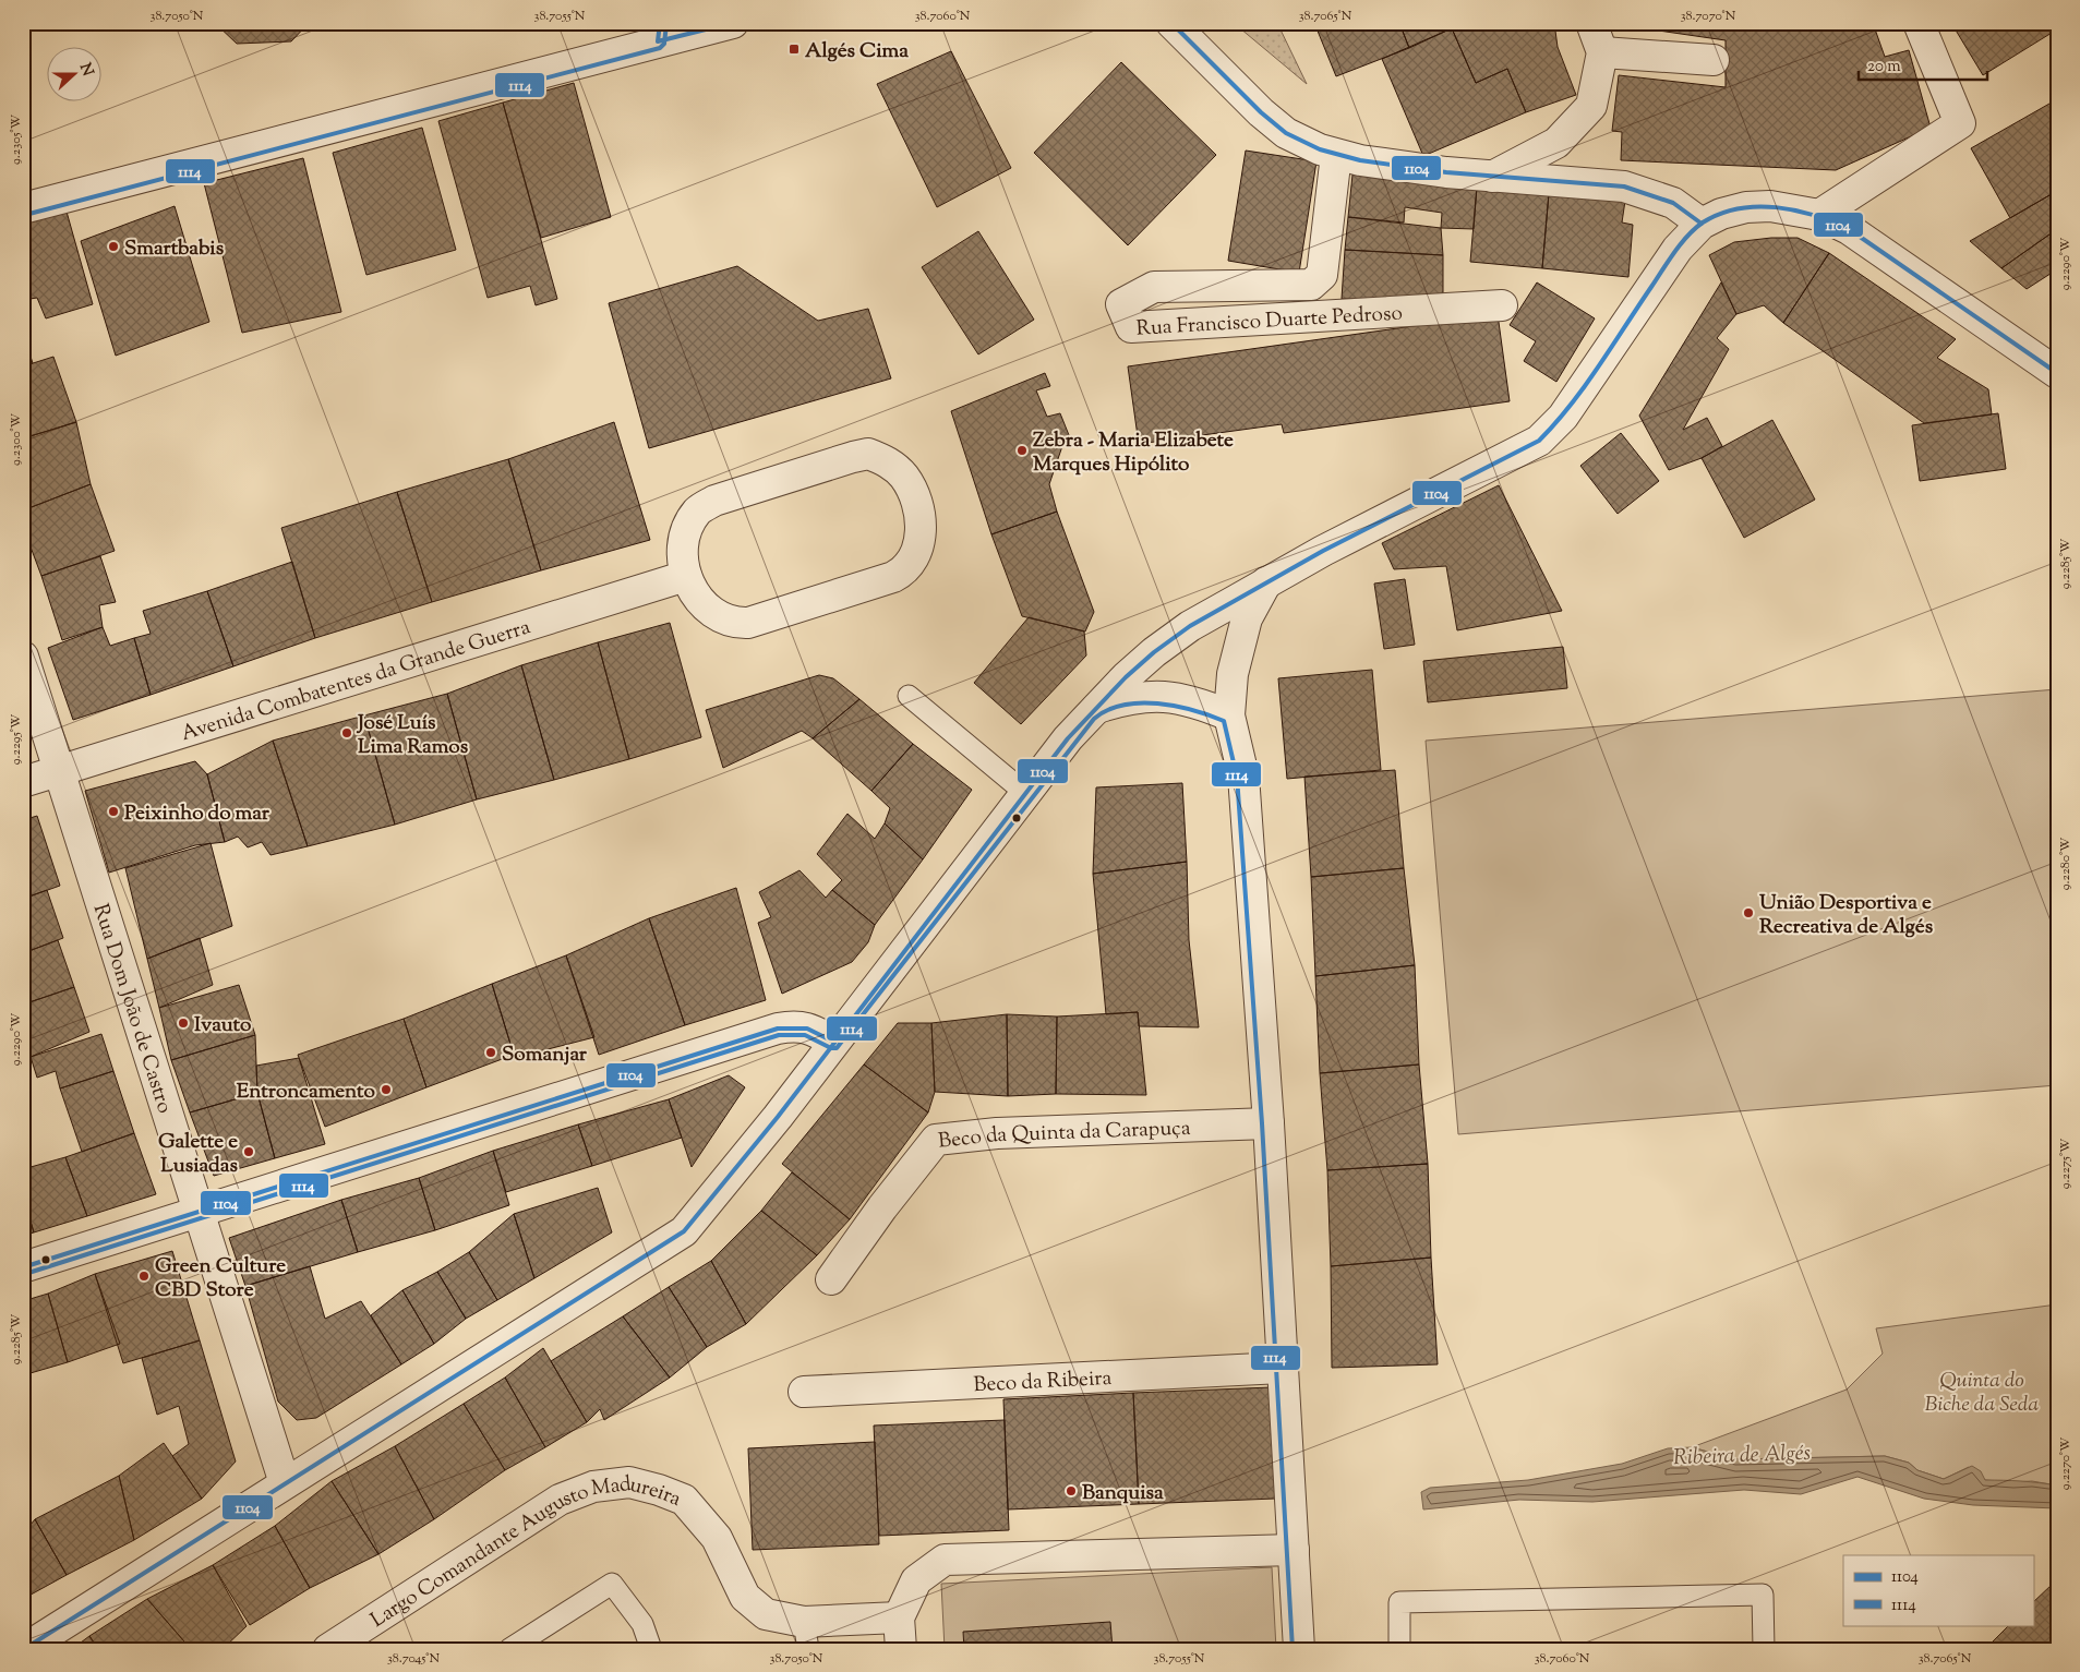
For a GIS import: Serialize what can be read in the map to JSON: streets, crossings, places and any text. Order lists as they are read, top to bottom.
{
  "streets": {
    "street": [
      "Rua Francisco Duarte Pedroso",
      "Avenida Combatentes da Grande Guerra",
      "Rua Dom João de Castro",
      "Beco da Quinta da Carapuça",
      "Beco da Ribeira",
      "Largo Comandante Augusto Madureira"
    ]
  },
  "crossings": [
    ["Avenida Combatentes da Grande Guerra", "Rua Dom João de Castro"]
  ],
  "water": ["Ribeira de Algés"],
  "parks": ["Quinta do Biche da Seda"],
  "places": {
    "transit": ["Algés Cima"],
    "other": [
      "Smartbabis",
      "Zebra - Maria Elizabete Marques Hipólito",
      "José Luís Lima Ramos",
      "Peixinho do mar",
      "União Desportiva e Recreativa de Algés",
      "Ivauto",
      "Somanjar",
      "Entroncamento",
      "Galette e Lusiadas",
      "Green Culture CBD Store",
      "Banquisa"
    ]
  },
  "lines": ["transit line 1104", "transit line 1114"],
  "legend": ["1104", "1114"],
  "scale_bar": "20 m",
  "north": "right",
  "coordinates": [
    "38.7050°N",
    "38.7055°N",
    "38.7060°N",
    "38.7065°N",
    "38.7070°N",
    "9.2305°W",
    "9.2290°W",
    "9.2300°W",
    "9.2285°W",
    "9.2295°W",
    "9.2280°W",
    "9.2275°W",
    "9.2270°W",
    "38.7045°N"
  ]
}
